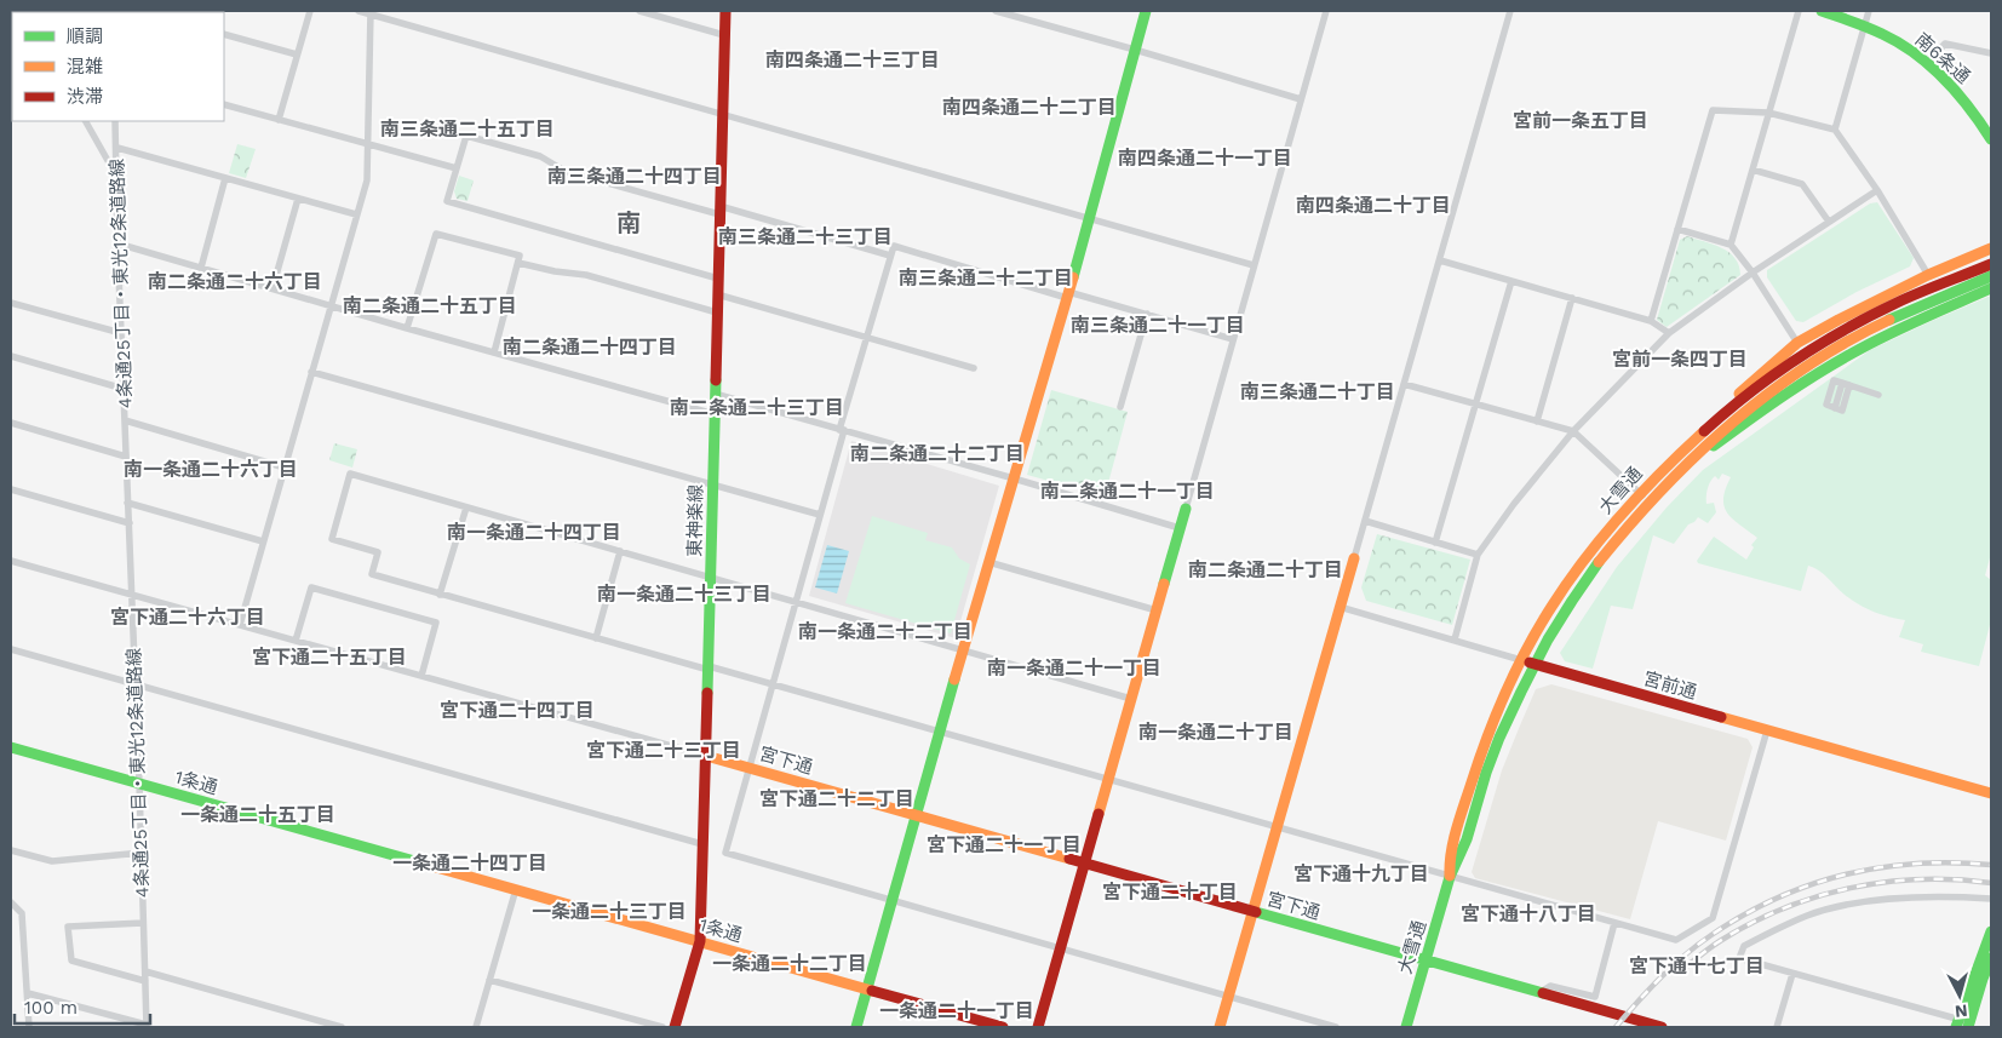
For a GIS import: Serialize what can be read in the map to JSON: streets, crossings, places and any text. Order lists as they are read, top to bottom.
{
  "streets": {
    "street": [
      "南6条通",
      "4条通25丁目・東光12条道路線",
      "大雪通",
      "東神楽線",
      "宮前通",
      "宮下通",
      "1条通"
    ]
  },
  "crossings": [
    ["4条通25丁目・東光12条道路線", "1条通"],
    ["大雪通", "宮前通"],
    ["大雪通", "宮下通"],
    ["東神楽線", "宮下通"],
    ["東神楽線", "1条通"]
  ],
  "districts": [
    "南四条通二十三丁目",
    "南四条通二十二丁目",
    "宮前一条五丁目",
    "南三条通二十五丁目",
    "南四条通二十一丁目",
    "南三条通二十四丁目",
    "南四条通二十丁目",
    "南",
    "南三条通二十三丁目",
    "南三条通二十二丁目",
    "南二条通二十六丁目",
    "南二条通二十五丁目",
    "南三条通二十一丁目",
    "南二条通二十四丁目",
    "宮前一条四丁目",
    "南三条通二十丁目",
    "南二条通二十三丁目",
    "南二条通二十二丁目",
    "南一条通二十六丁目",
    "南二条通二十一丁目",
    "南一条通二十四丁目",
    "南二条通二十丁目",
    "南一条通二十三丁目",
    "宮下通二十六丁目",
    "南一条通二十二丁目",
    "宮下通二十五丁目",
    "南一条通二十一丁目",
    "宮下通二十四丁目",
    "南一条通二十丁目",
    "宮下通二十三丁目",
    "宮下通二十二丁目",
    "一条通二十五丁目",
    "宮下通二十一丁目",
    "一条通二十四丁目",
    "宮下通十九丁目",
    "宮下通二十丁目",
    "一条通二十三丁目",
    "宮下通十八丁目",
    "一条通二十二丁目",
    "宮下通十七丁目",
    "一条通二十一丁目"
  ],
  "legend": ["順調", "混雑", "渋滞"],
  "scale_bar": "100 m",
  "north": "bottom"
}
